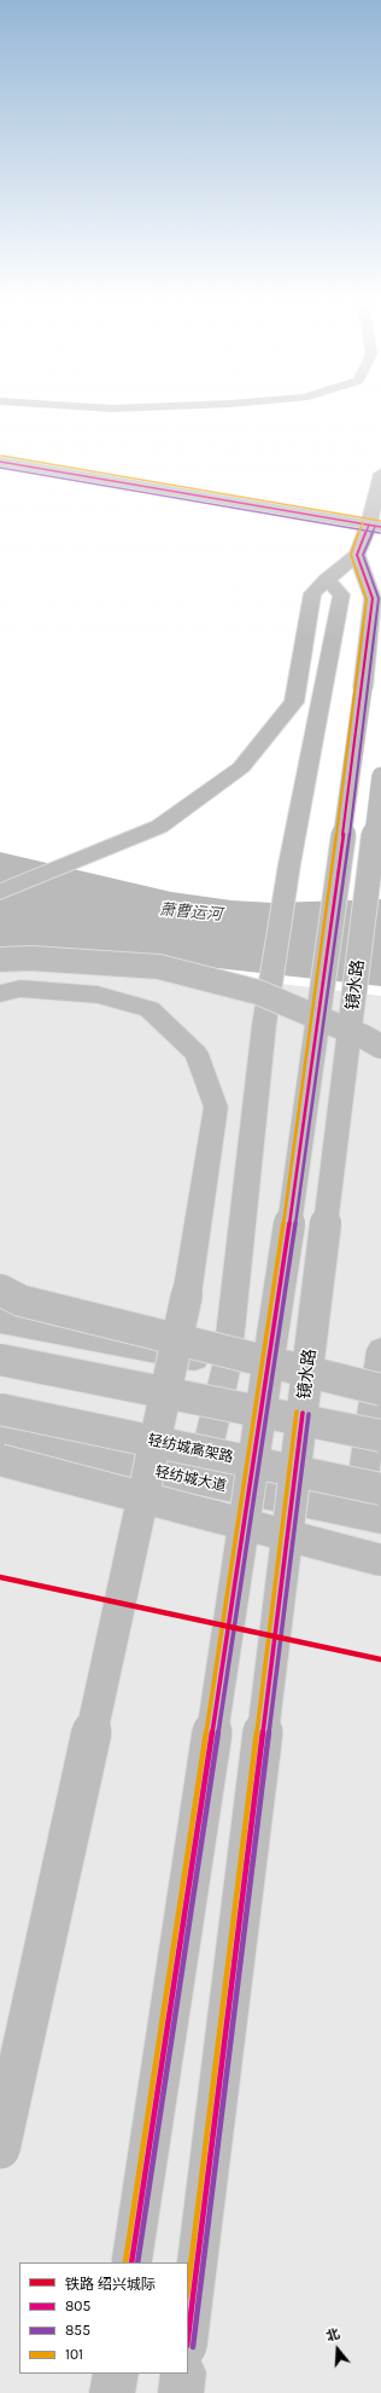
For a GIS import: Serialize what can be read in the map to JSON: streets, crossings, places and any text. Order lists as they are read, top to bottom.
{
  "streets": {
    "main road": ["镜水路", "轻纺城高架路", "轻纺城大道"]
  },
  "water": ["萧曹运河"],
  "lines": [
    "transit line 101",
    "transit line 805",
    "transit line 855",
    "rail line 绍兴城际"
  ],
  "legend": [
    "铁路 绍兴城际",
    "805",
    "855",
    "101"
  ],
  "north": "top"
}
